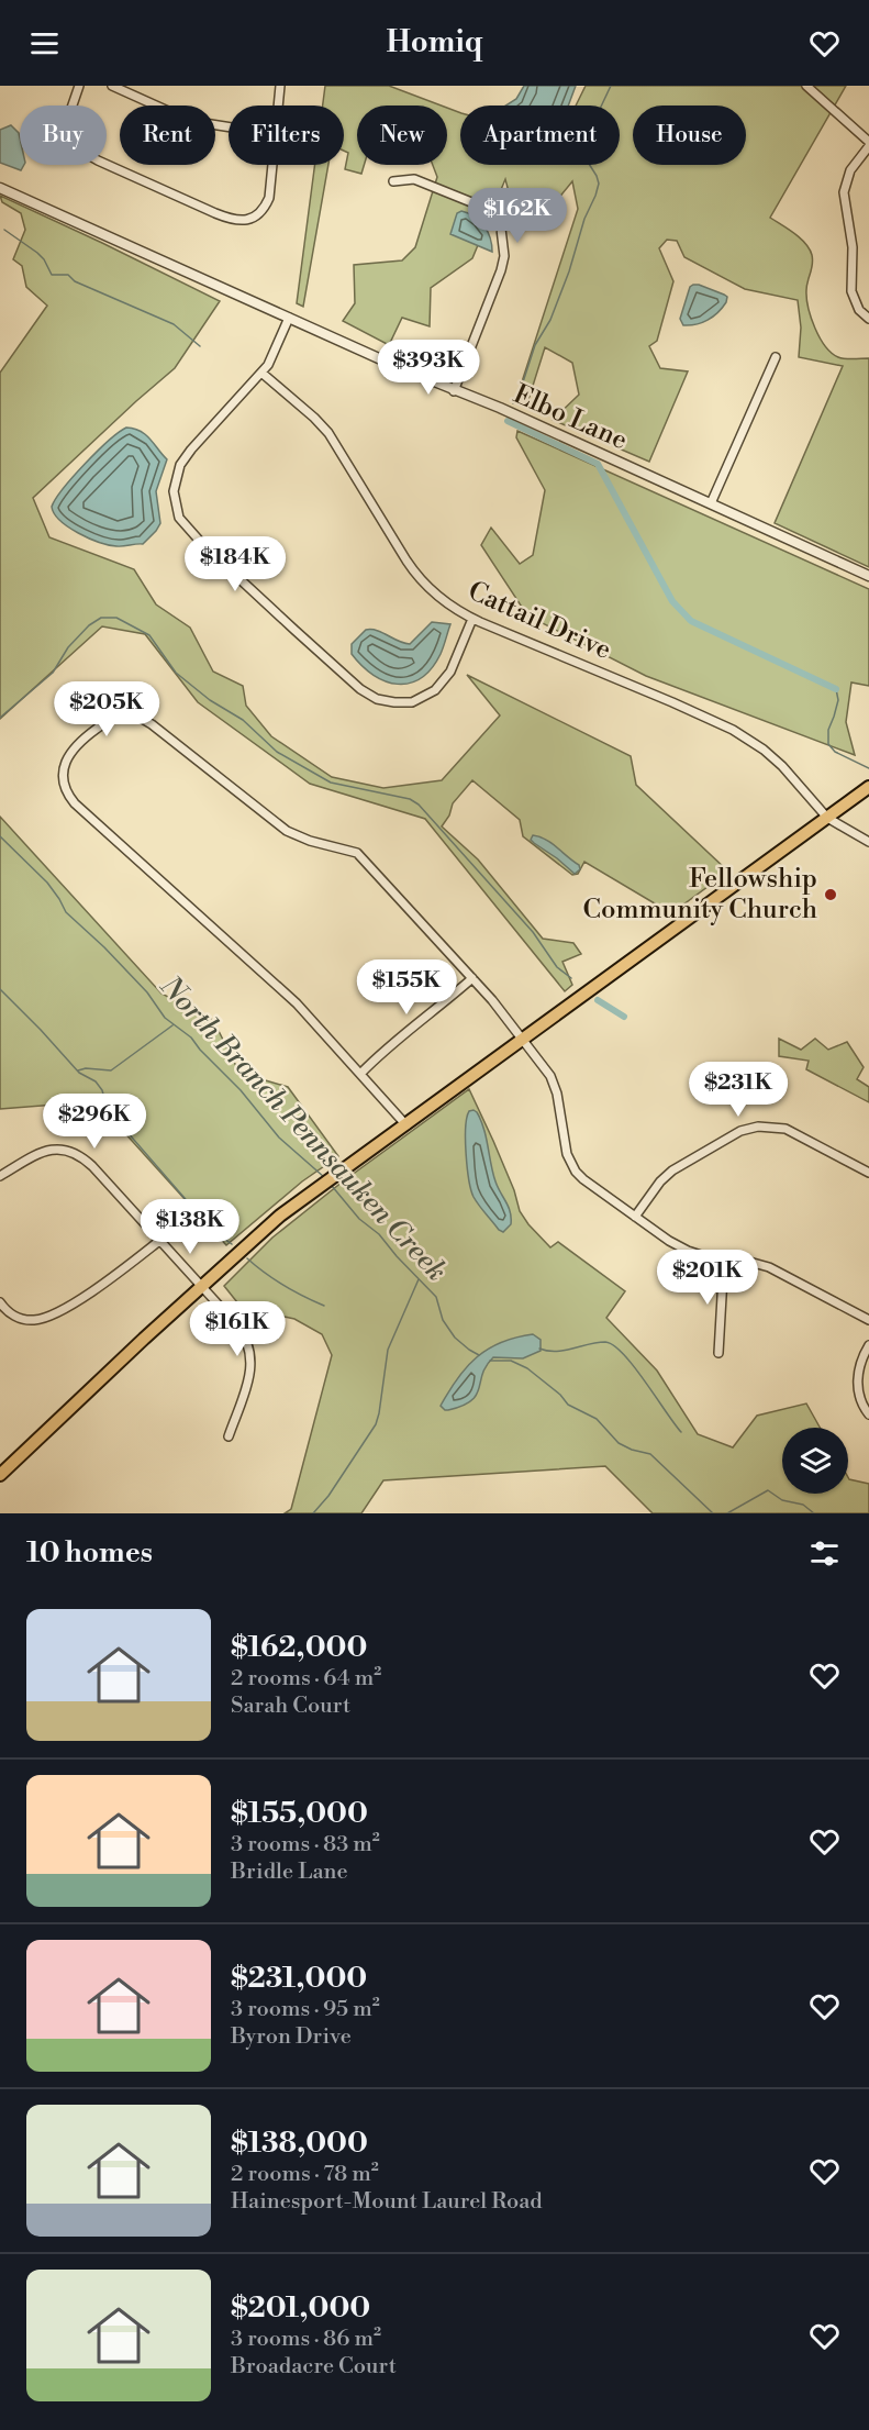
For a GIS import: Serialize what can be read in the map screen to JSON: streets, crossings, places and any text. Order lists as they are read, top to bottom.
{
  "streets": {
    "street": ["Elbo Lane", "Cattail Drive"]
  },
  "water": ["North Branch Pennsauken Creek"],
  "places": ["Fellowship Community Church"],
  "page": {
    "header": "Homiq",
    "chip": [
      "Buy",
      "Rent",
      "Filters",
      "New",
      "Apartment",
      "House"
    ],
    "price": [
      "$162K",
      "$393K",
      "$184K",
      "$205K",
      "$155K",
      "$231K",
      "$296K",
      "$138K",
      "$201K",
      "$161K"
    ],
    "heading": "10 homes",
    "list": [
      {
        "name": "$162,000",
        "note": "2 rooms · 64 m² · Sarah Court"
      },
      {
        "name": "$155,000",
        "note": "3 rooms · 83 m² · Bridle Lane"
      },
      {
        "name": "$231,000",
        "note": "3 rooms · 95 m² · Byron Drive"
      },
      {
        "name": "$138,000",
        "note": "2 rooms · 78 m² · Hainesport-Mount Laurel Road"
      },
      {
        "name": "$201,000",
        "note": "3 rooms · 86 m² · Broadacre Court"
      }
    ]
  }
}
